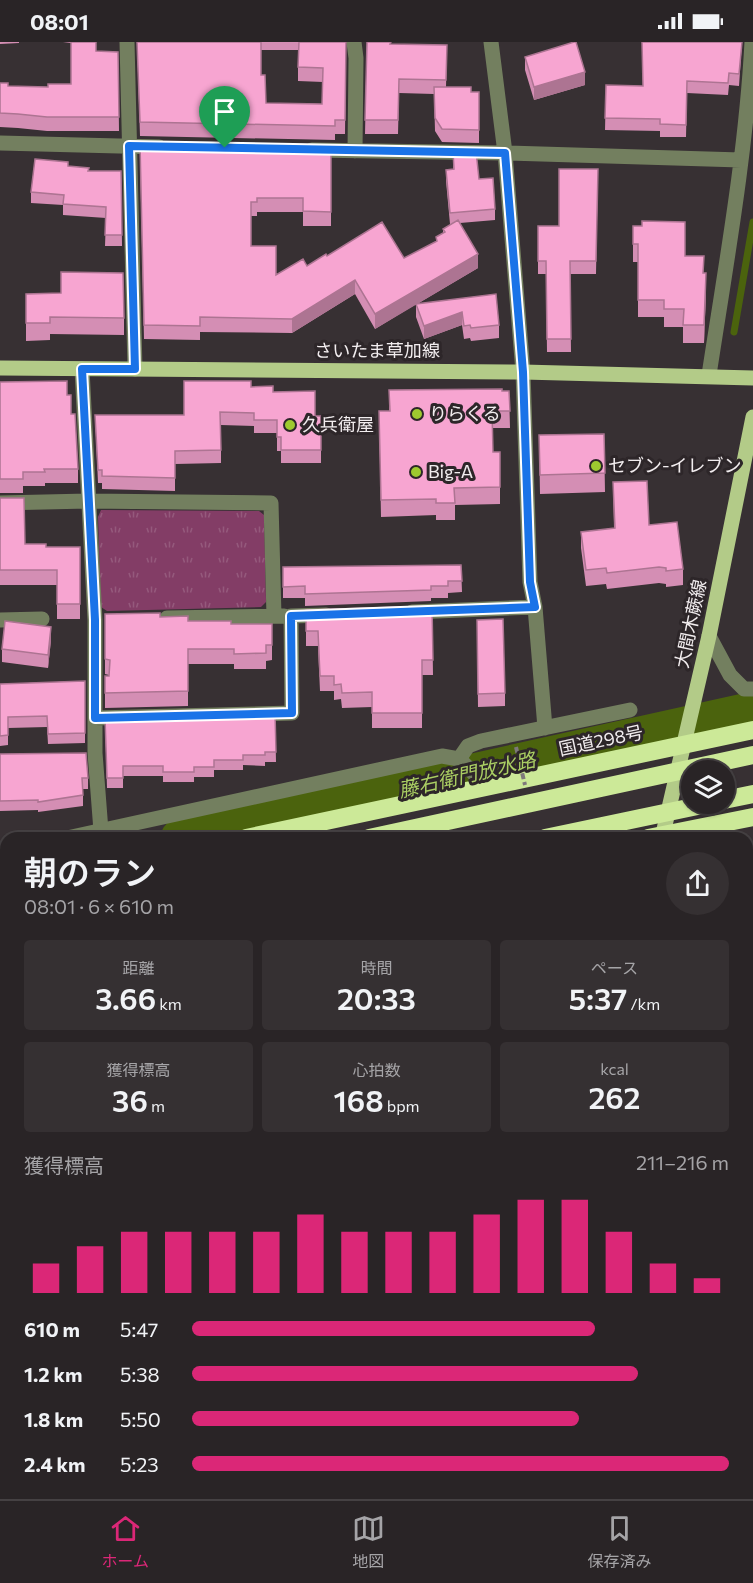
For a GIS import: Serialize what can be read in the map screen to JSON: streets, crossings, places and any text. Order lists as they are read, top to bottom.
{
  "streets": {
    "highway": ["国道298号"],
    "main road": ["さいたま草加線", "大間木蕨線"]
  },
  "crossings": [
    ["大間木蕨線", "国道298号"]
  ],
  "water": ["藤右衛門放水路"],
  "places": [
    "りらくる",
    "久兵衛屋",
    "セブン-イレブン",
    "Big-A"
  ],
  "page": {
    "status": "08:01",
    "heading": ["朝のラン", "08:01 · 6 × 610 m"],
    "stats": [
      ["距離", "3.66 km"],
      ["時間", "20:33"],
      ["ペース", "5:37 /km"],
      ["獲得標高", "36 m"],
      ["心拍数", "168 bpm"],
      ["kcal", "262"]
    ],
    "chart": ["獲得標高", "211–216 m"],
    "list": [
      {
        "name": "610 m",
        "note": "5:47"
      },
      {
        "name": "1.2 km",
        "note": "5:38"
      },
      {
        "name": "1.8 km",
        "note": "5:50"
      },
      {
        "name": "2.4 km",
        "note": "5:23"
      }
    ],
    "tabs": ["ホーム", "地図", "保存済み"]
  }
}
